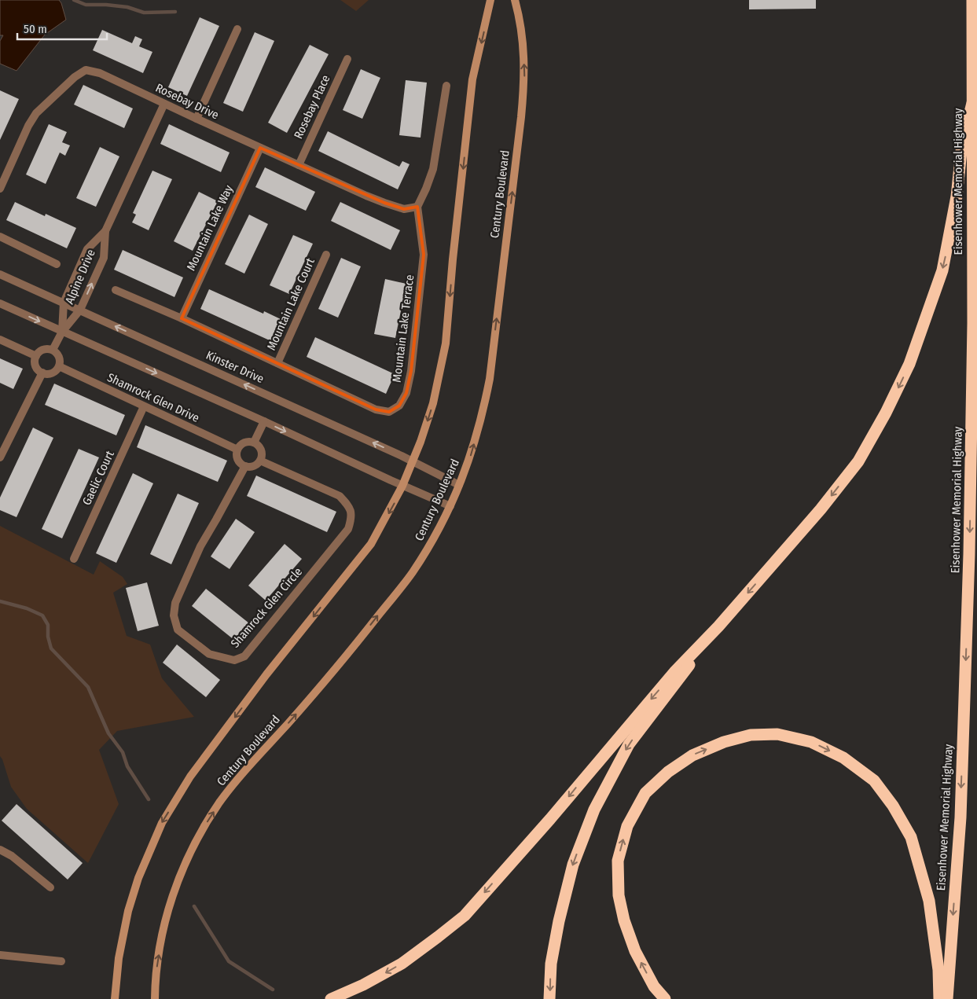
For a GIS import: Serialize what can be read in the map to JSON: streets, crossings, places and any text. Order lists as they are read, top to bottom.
{
  "streets": {
    "highway": ["Eisenhower Memorial Highway"],
    "street": [
      "Rosebay Drive",
      "Rosebay Place",
      "Century Boulevard",
      "Mountain Lake Way",
      "Alpine Drive",
      "Mountain Lake Court",
      "Mountain Lake Terrace",
      "Kinster Drive",
      "Shamrock Glen Drive",
      "Gaelic Court",
      "Shamrock Glen Circle"
    ]
  },
  "crossings": [
    ["Rosebay Drive", "Rosebay Place"],
    ["Rosebay Drive", "Mountain Lake Way"],
    ["Rosebay Drive", "Alpine Drive"],
    ["Rosebay Drive", "Mountain Lake Terrace"],
    ["Century Boulevard", "Kinster Drive"],
    ["Mountain Lake Way", "Mountain Lake Terrace"],
    ["Alpine Drive", "Kinster Drive"],
    ["Mountain Lake Court", "Mountain Lake Terrace"],
    ["Shamrock Glen Drive", "Gaelic Court"],
    ["Shamrock Glen Drive", "Shamrock Glen Circle"]
  ],
  "one_way": ["Eisenhower Memorial Highway"],
  "scale_bar": "50 m"
}
